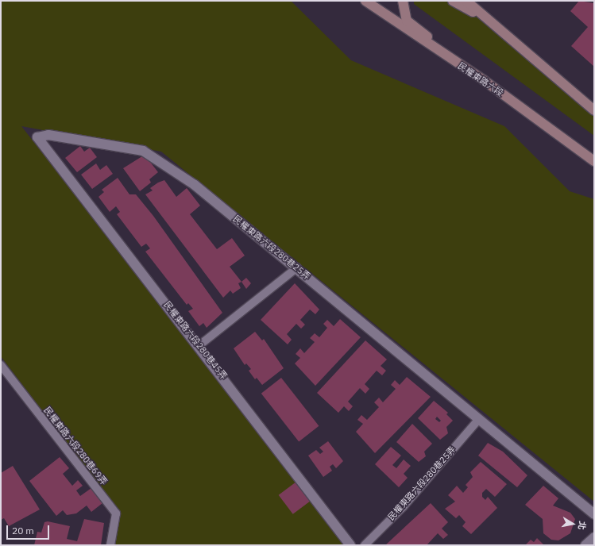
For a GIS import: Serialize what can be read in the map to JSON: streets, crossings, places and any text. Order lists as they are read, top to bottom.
{
  "streets": {
    "main road": ["民權東路六段"],
    "street": ["民權東路六段280巷25弄", "民權東路六段280巷45弄"],
    "lane": ["民權東路六段280巷69弄"]
  },
  "crossings": [
    ["民權東路六段280巷25弄", "民權東路六段280巷45弄"]
  ],
  "scale_bar": "20 m",
  "north": "right"
}
